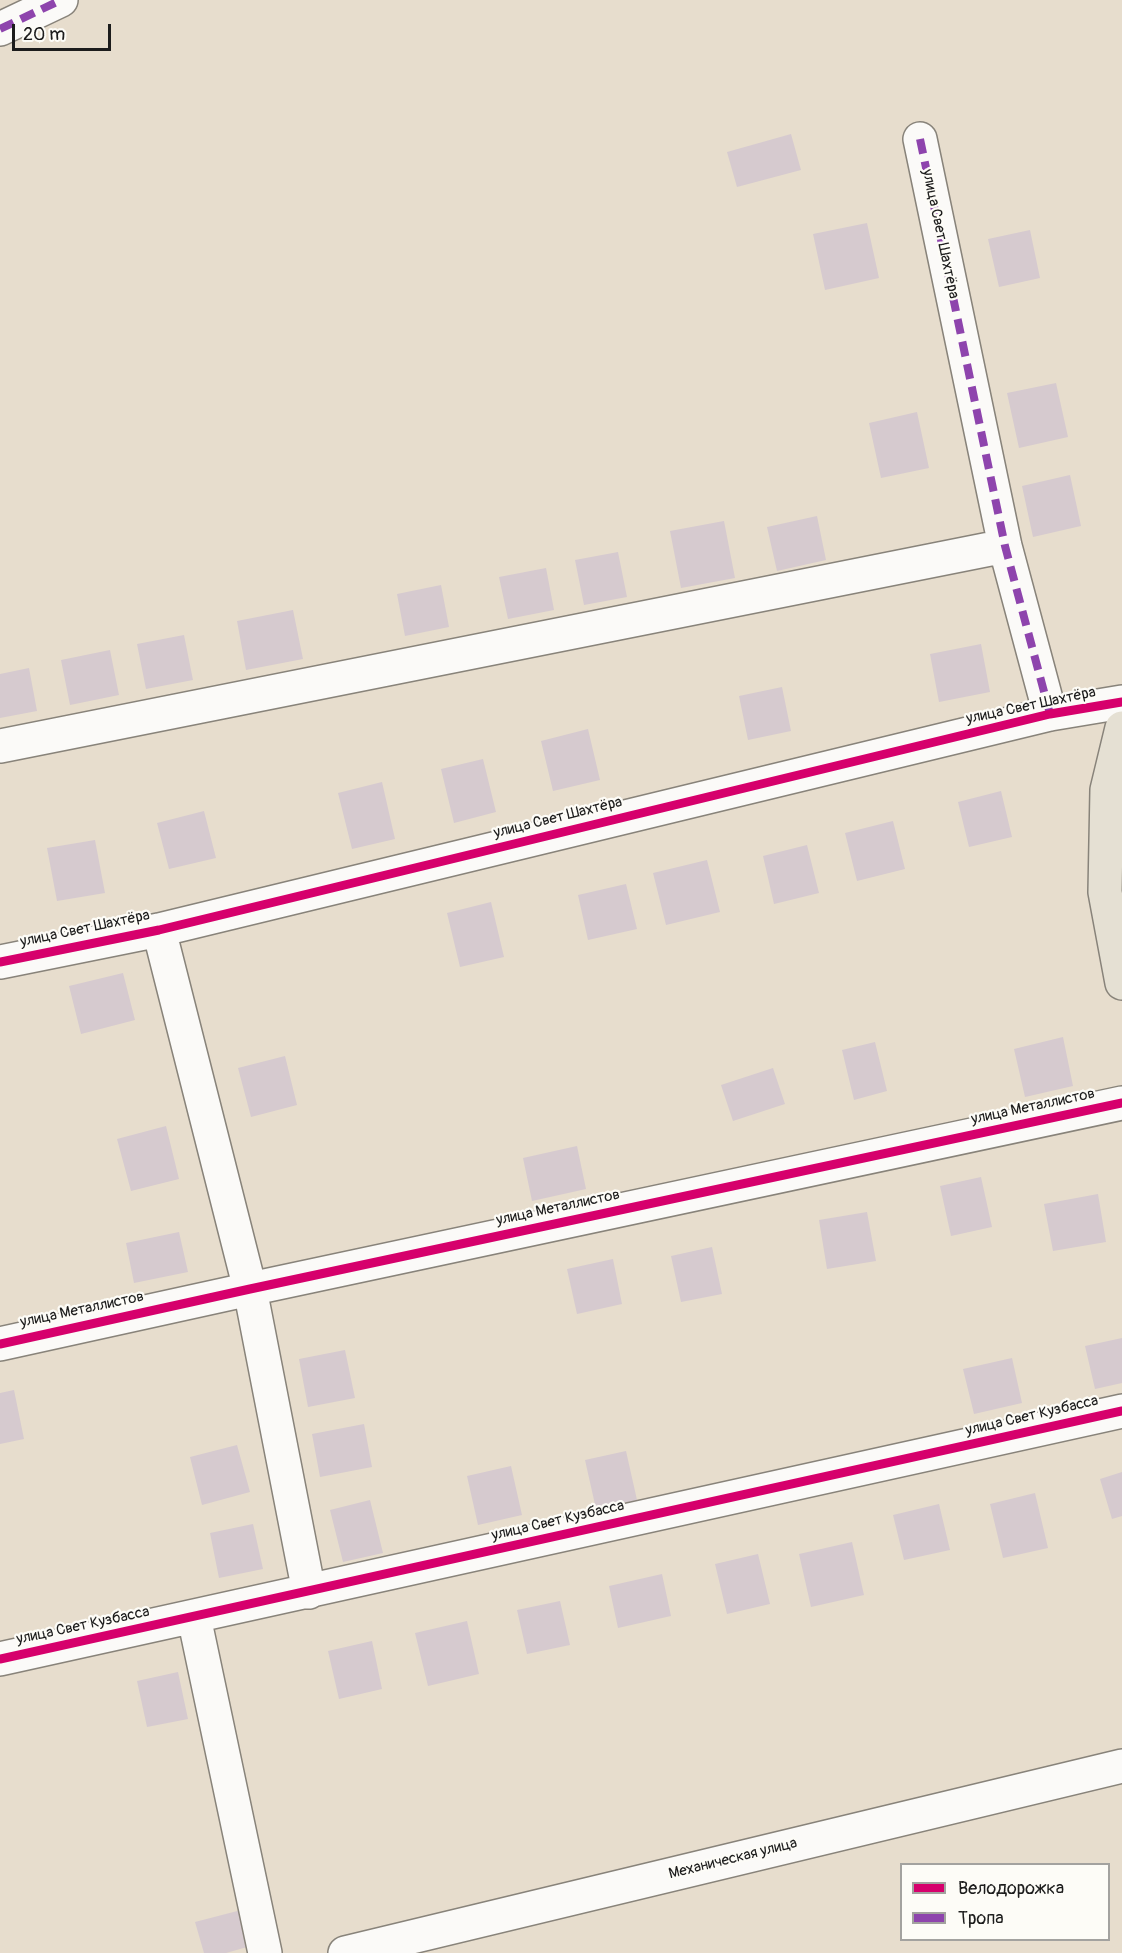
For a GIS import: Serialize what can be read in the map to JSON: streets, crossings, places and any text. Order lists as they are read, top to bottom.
{
  "streets": {
    "street": [
      "улица Свет Шахтёра",
      "улица Металлистов",
      "улица Свет Кузбасса",
      "Механическая улица"
    ]
  },
  "legend": ["Велодорожка", "Тропа"],
  "scale_bar": "20 m"
}
